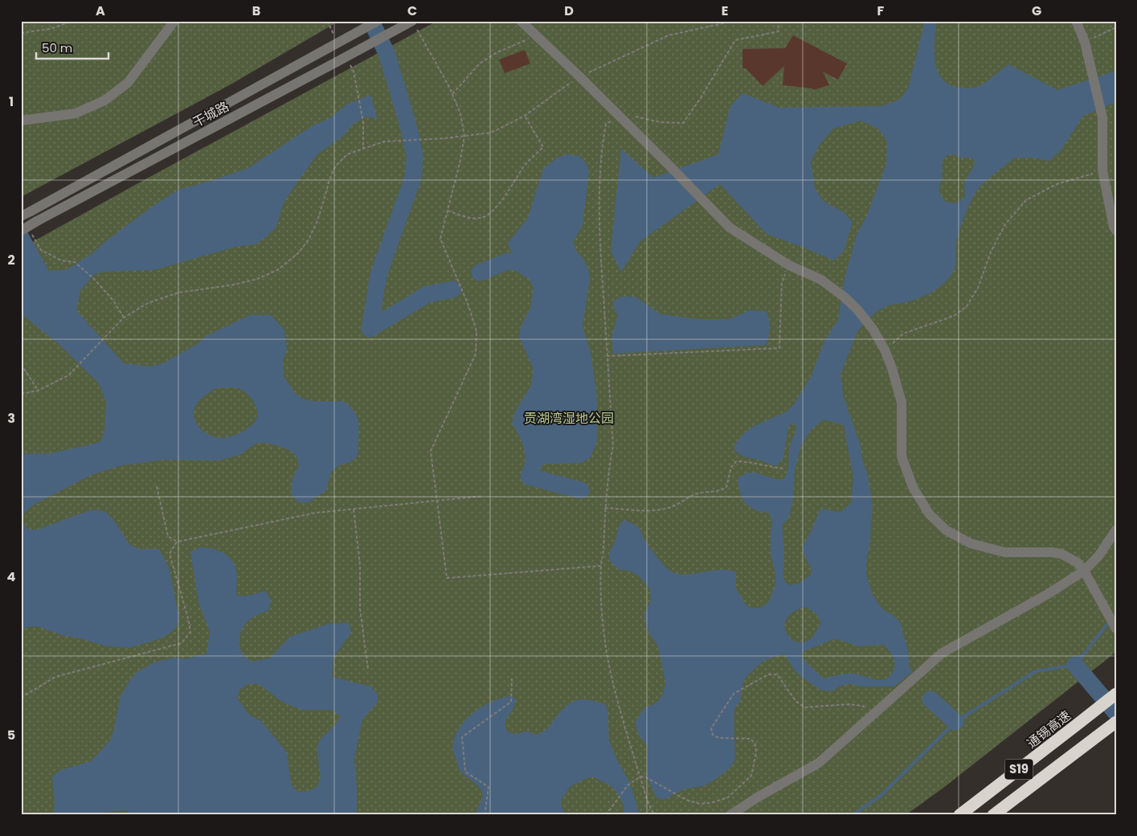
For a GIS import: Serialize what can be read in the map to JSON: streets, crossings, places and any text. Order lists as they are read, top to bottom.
{
  "streets": {
    "highway": ["通锡高速", "S19"],
    "street": ["干城路"]
  },
  "parks": ["贡湖湾湿地公园"],
  "scale_bar": "50 m",
  "grid": {
    "columns": [
      "A",
      "B",
      "C",
      "D",
      "E",
      "F",
      "G"
    ],
    "rows": [
      "1",
      "2",
      "3",
      "4",
      "5"
    ]
  }
}
